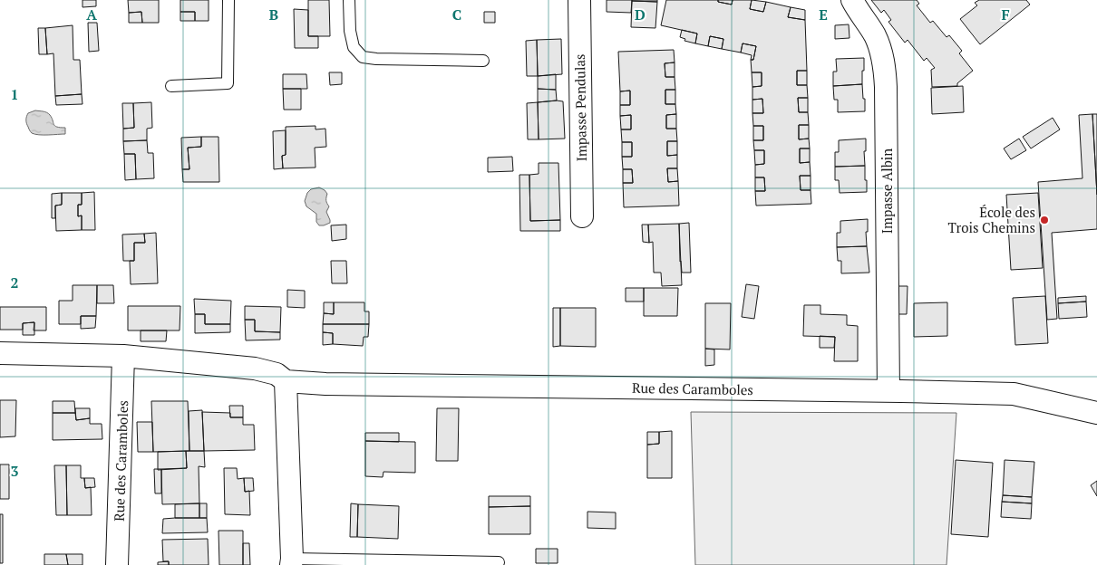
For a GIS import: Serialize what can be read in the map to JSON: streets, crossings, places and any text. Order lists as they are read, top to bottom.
{
  "streets": {
    "street": ["Impasse Pendulas", "Impasse Albin", "Rue des Caramboles"]
  },
  "crossings": [
    ["Impasse Albin", "Rue des Caramboles"]
  ],
  "places": ["École des Trois Chemins"],
  "grid": {
    "columns": [
      "A",
      "B",
      "C",
      "D",
      "E",
      "F"
    ],
    "rows": ["1", "2", "3"]
  }
}
